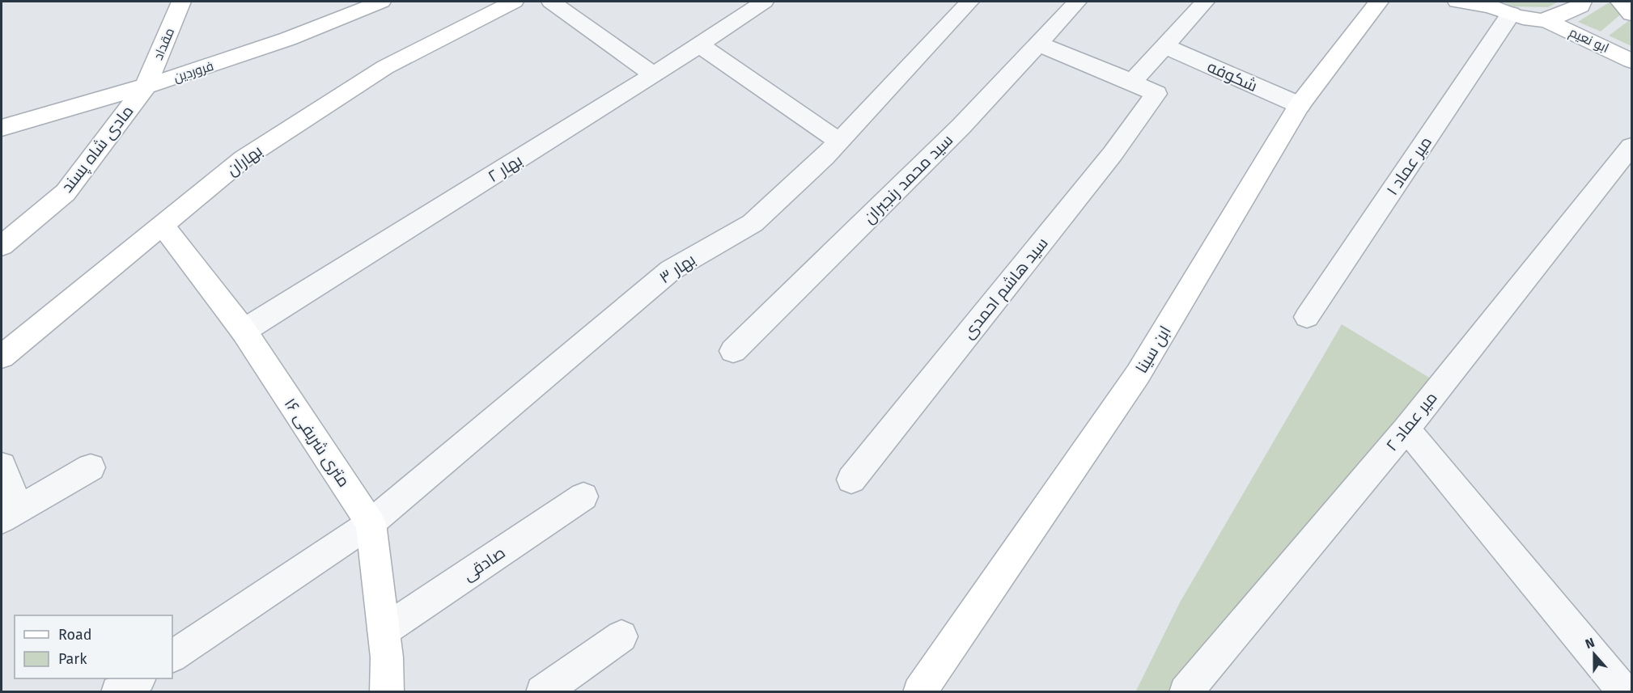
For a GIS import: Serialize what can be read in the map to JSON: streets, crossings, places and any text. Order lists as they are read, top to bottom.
{
  "streets": {
    "street": [
      "ابو نعیم",
      "مقداد",
      "فروردین",
      "شکوفه",
      "مادی شاه پسند",
      "بهاران",
      "میر عماد ۱",
      "بهار ۲",
      "سید محمد رنجبران",
      "بهار ۳",
      "سید هاشم احمدی",
      "ابن سینا",
      "میر عماد ۲",
      "۱۶ متری شریفی",
      "صادقی"
    ]
  },
  "crossings": [
    ["مقداد", "فروردین"],
    ["مقداد", "مادی شاه پسند"],
    ["فروردین", "مادی شاه پسند"],
    ["شکوفه", "ابن سینا"],
    ["بهاران", "۱۶ متری شریفی"],
    ["بهار ۲", "۱۶ متری شریفی"],
    ["بهار ۳", "۱۶ متری شریفی"],
    ["۱۶ متری شریفی", "صادقی"]
  ],
  "legend": ["Road", "Park"],
  "north": "top"
}
